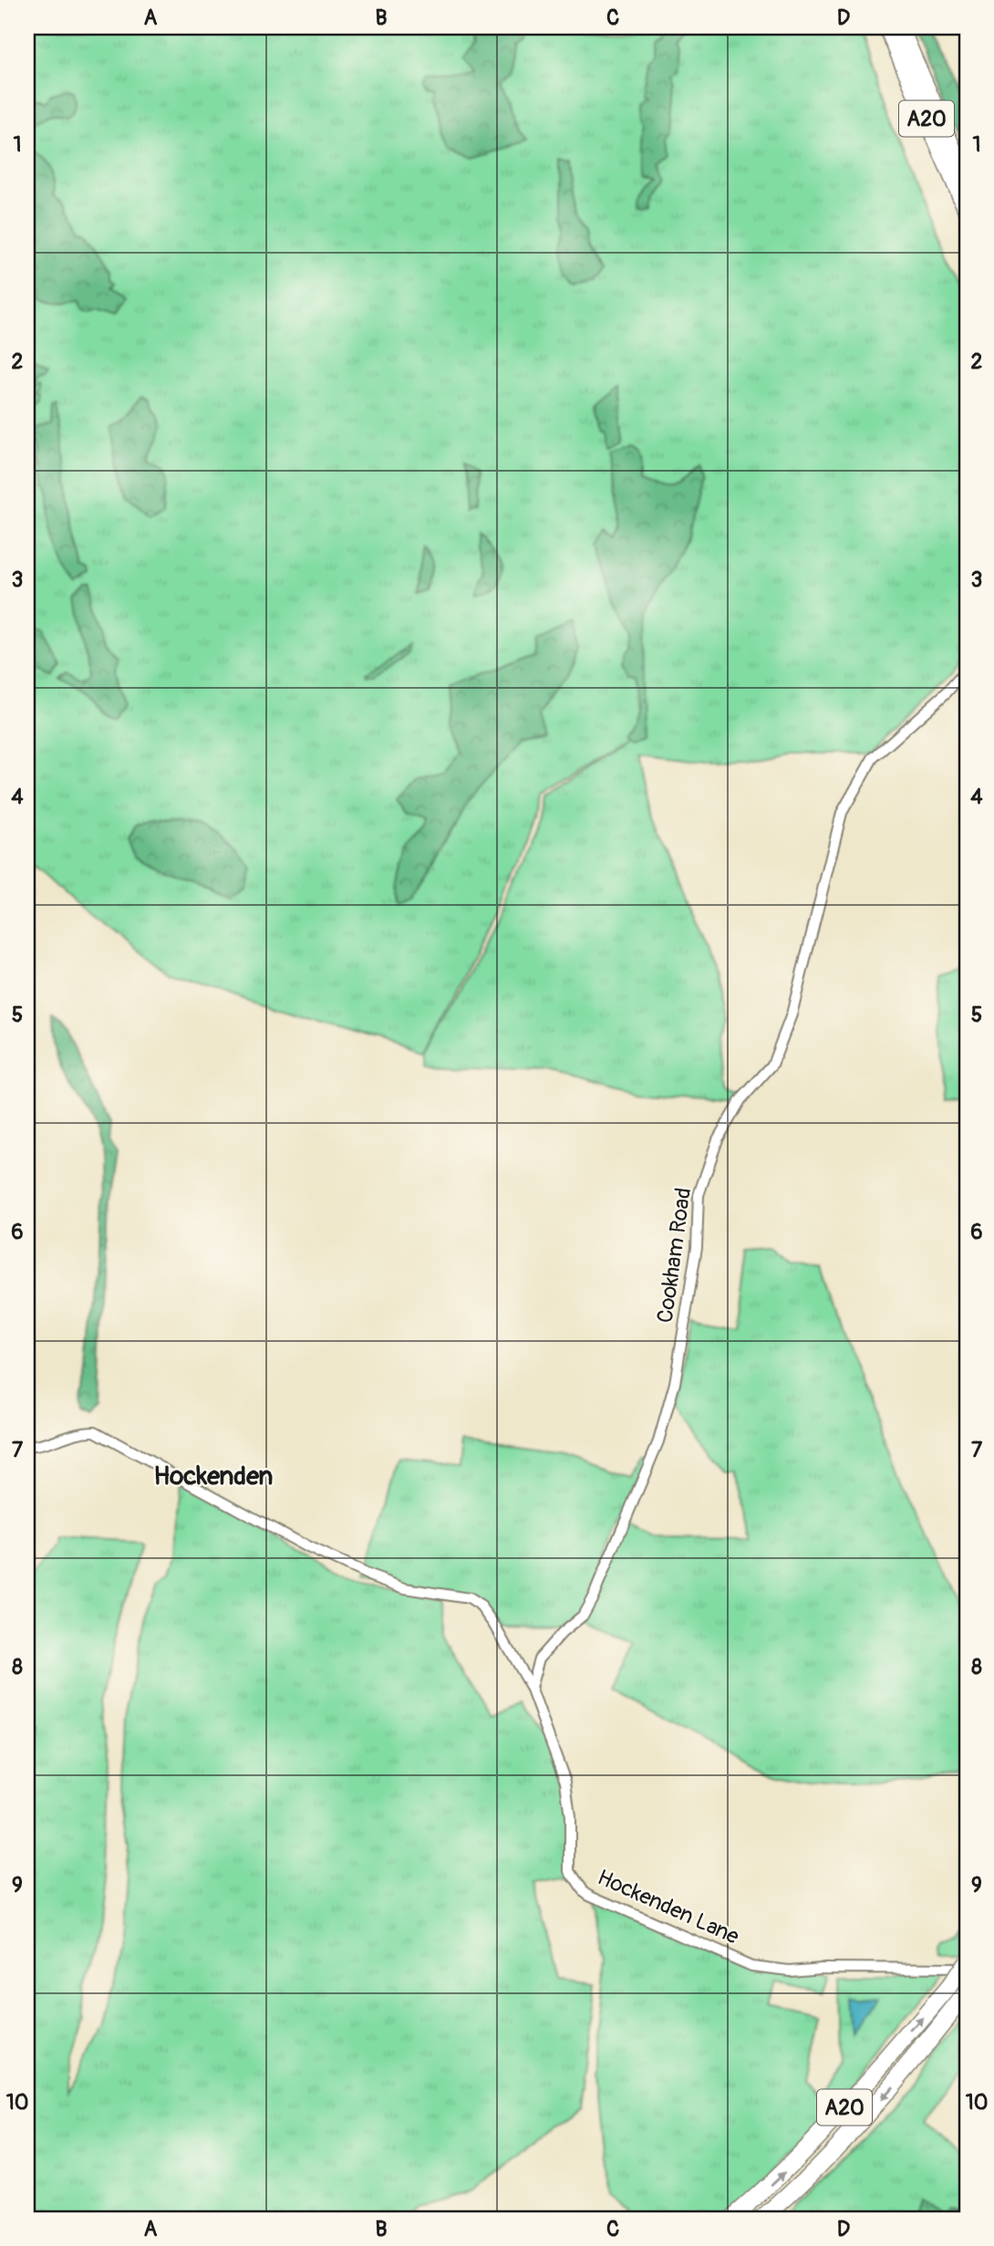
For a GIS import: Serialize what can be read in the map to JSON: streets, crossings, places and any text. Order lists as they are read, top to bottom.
{
  "streets": {
    "highway": ["A20"],
    "street": ["Cookham Road", "Hockenden Lane"]
  },
  "crossings": [
    ["Cookham Road", "Hockenden Lane"]
  ],
  "districts": ["Hockenden"],
  "grid": {
    "columns": [
      "A",
      "B",
      "C",
      "D"
    ],
    "rows": [
      "1",
      "2",
      "3",
      "4",
      "5",
      "6",
      "7",
      "8",
      "9",
      "10"
    ]
  }
}
